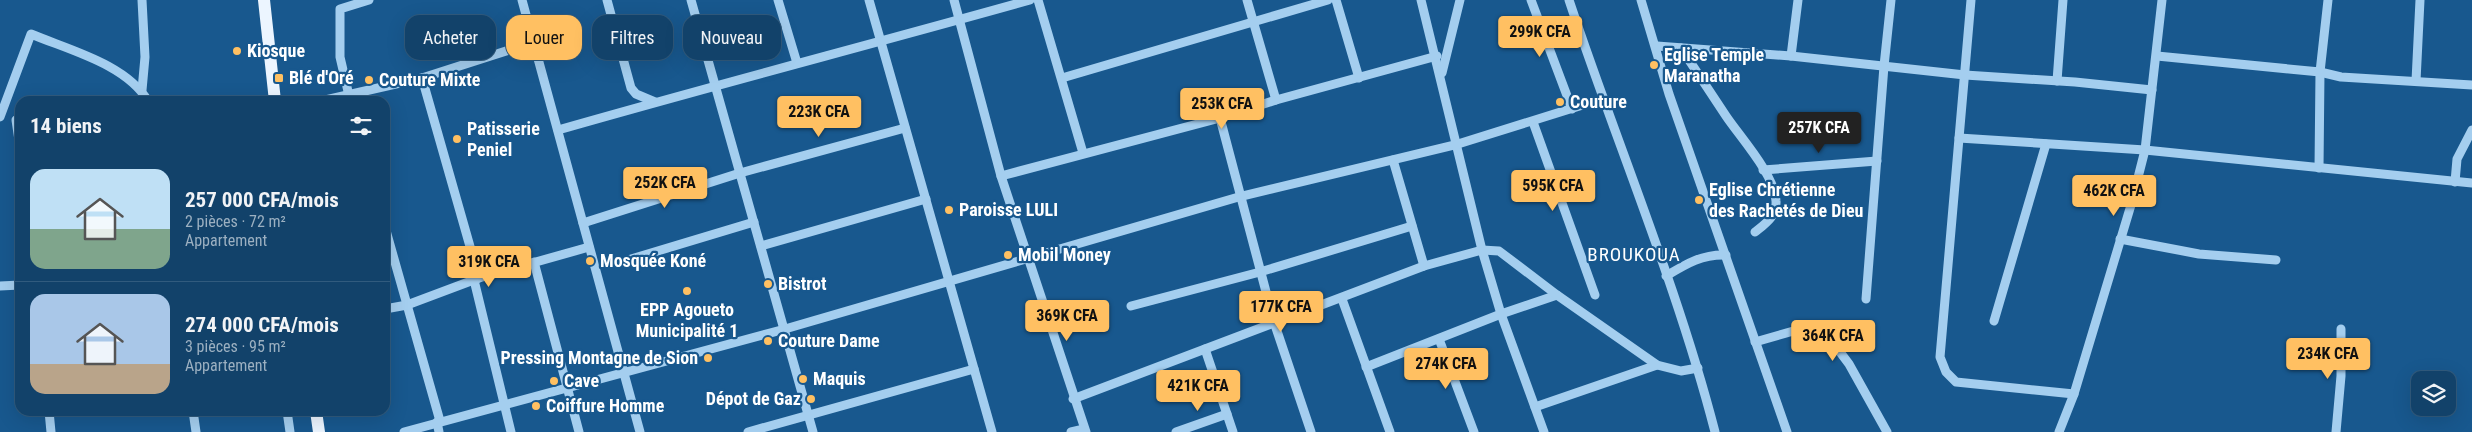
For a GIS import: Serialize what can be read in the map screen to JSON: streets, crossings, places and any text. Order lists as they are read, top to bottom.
{
  "districts": ["BROUKOUA"],
  "places": {
    "other": [
      "Kiosque",
      "Eglise Temple Maranatha",
      "Couture Mixte",
      "Couture",
      "Patisserie Peniel",
      "Eglise Chrétienne des Rachetés de Dieu",
      "Paroisse LULI",
      "Mobil Money",
      "Mosquée Koné",
      "Bistrot",
      "EPP Agoueto Municipalité 1",
      "Couture Dame",
      "Pressing Montagne de Sion",
      "Maquis",
      "Cave",
      "Dépot de Gaz",
      "Coiffure Homme"
    ],
    "transit": ["Blé d'Oré"]
  },
  "page": {
    "chip": [
      "Acheter",
      "Louer",
      "Filtres",
      "Nouveau"
    ],
    "price": [
      "299K CFA",
      "253K CFA",
      "223K CFA",
      "257K CFA",
      "252K CFA",
      "595K CFA",
      "462K CFA",
      "319K CFA",
      "177K CFA",
      "369K CFA",
      "364K CFA",
      "234K CFA",
      "274K CFA",
      "421K CFA"
    ],
    "heading": "14 biens",
    "list": [
      {
        "name": "257 000 CFA/mois",
        "note": "2 pièces · 72 m² · Appartement"
      },
      {
        "name": "274 000 CFA/mois",
        "note": "3 pièces · 95 m² · Appartement"
      }
    ]
  }
}
